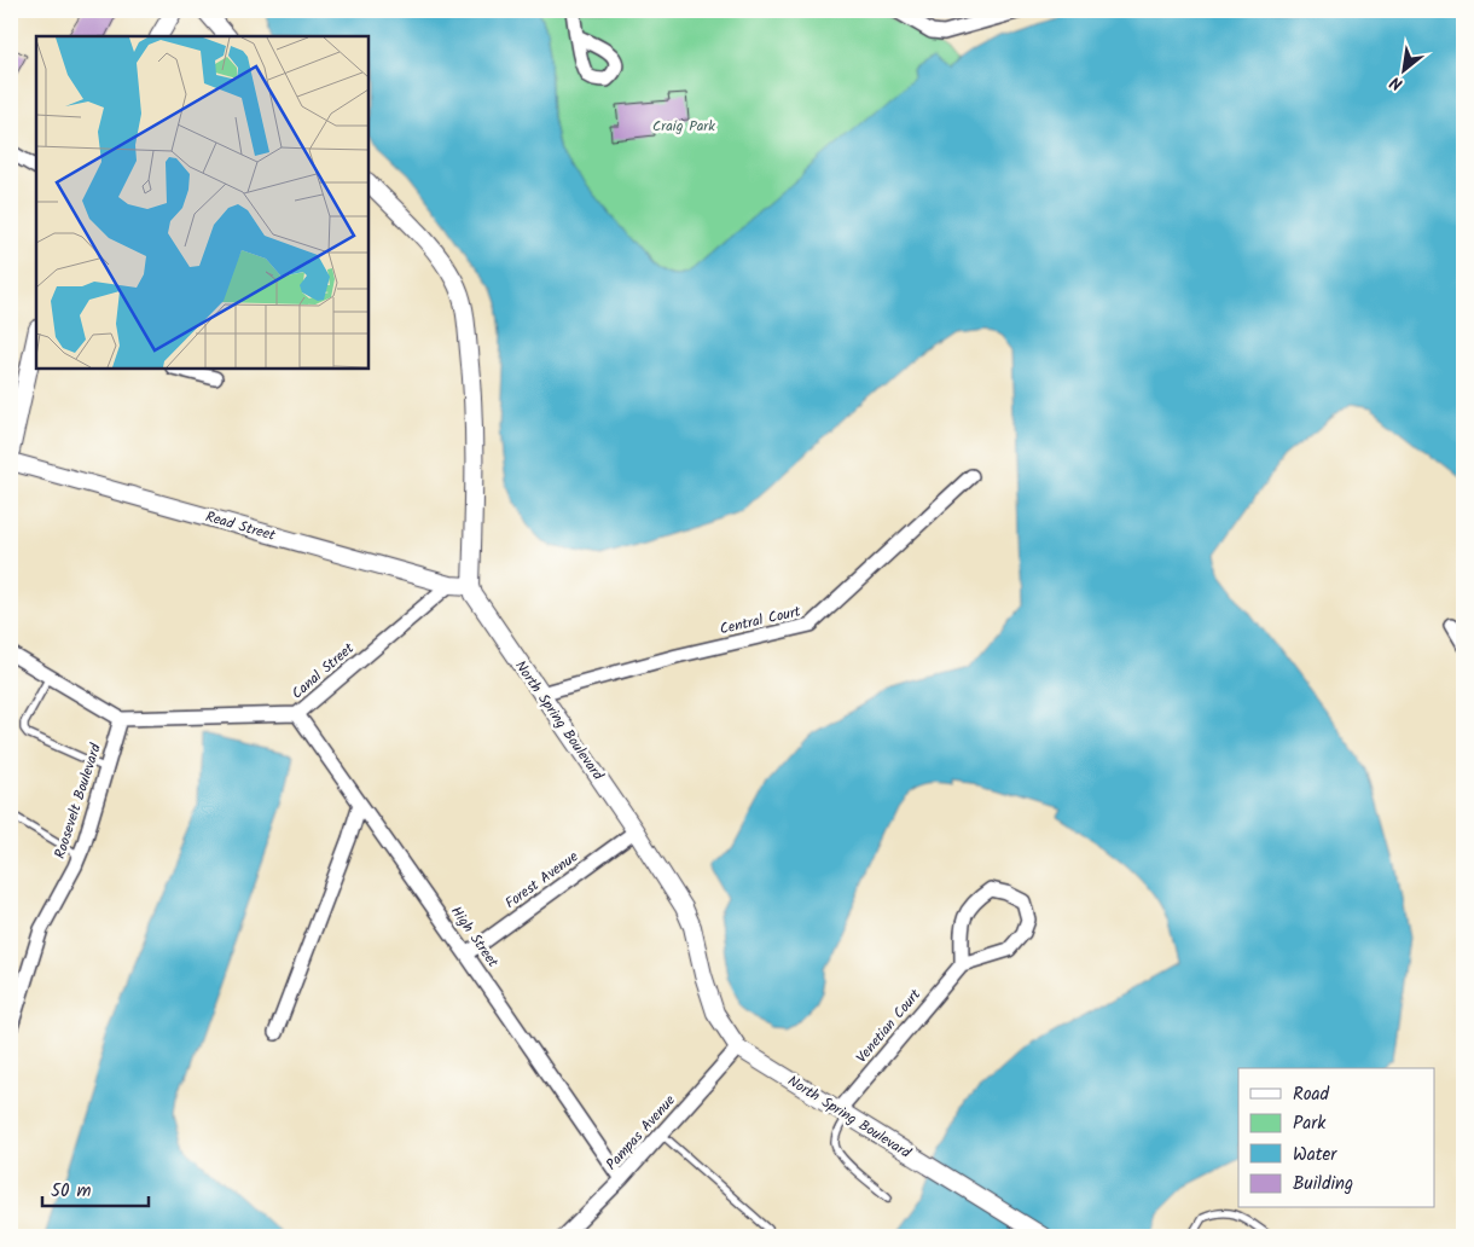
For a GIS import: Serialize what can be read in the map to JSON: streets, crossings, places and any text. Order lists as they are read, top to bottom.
{
  "streets": {
    "street": [
      "Read Street",
      "Central Court",
      "Canal Street",
      "North Spring Boulevard",
      "Roosevelt Boulevard",
      "Forest Avenue",
      "High Street",
      "Venetian Court",
      "Pampas Avenue"
    ]
  },
  "crossings": [
    ["Read Street", "Canal Street"],
    ["Read Street", "North Spring Boulevard"],
    ["Central Court", "North Spring Boulevard"],
    ["Canal Street", "Roosevelt Boulevard"],
    ["Canal Street", "High Street"],
    ["North Spring Boulevard", "Forest Avenue"],
    ["North Spring Boulevard", "Venetian Court"],
    ["North Spring Boulevard", "Pampas Avenue"],
    ["Forest Avenue", "High Street"],
    ["High Street", "Pampas Avenue"]
  ],
  "parks": ["Craig Park"],
  "legend": [
    "Road",
    "Park",
    "Water",
    "Building"
  ],
  "scale_bar": "50 m",
  "north": "bottom left"
}
